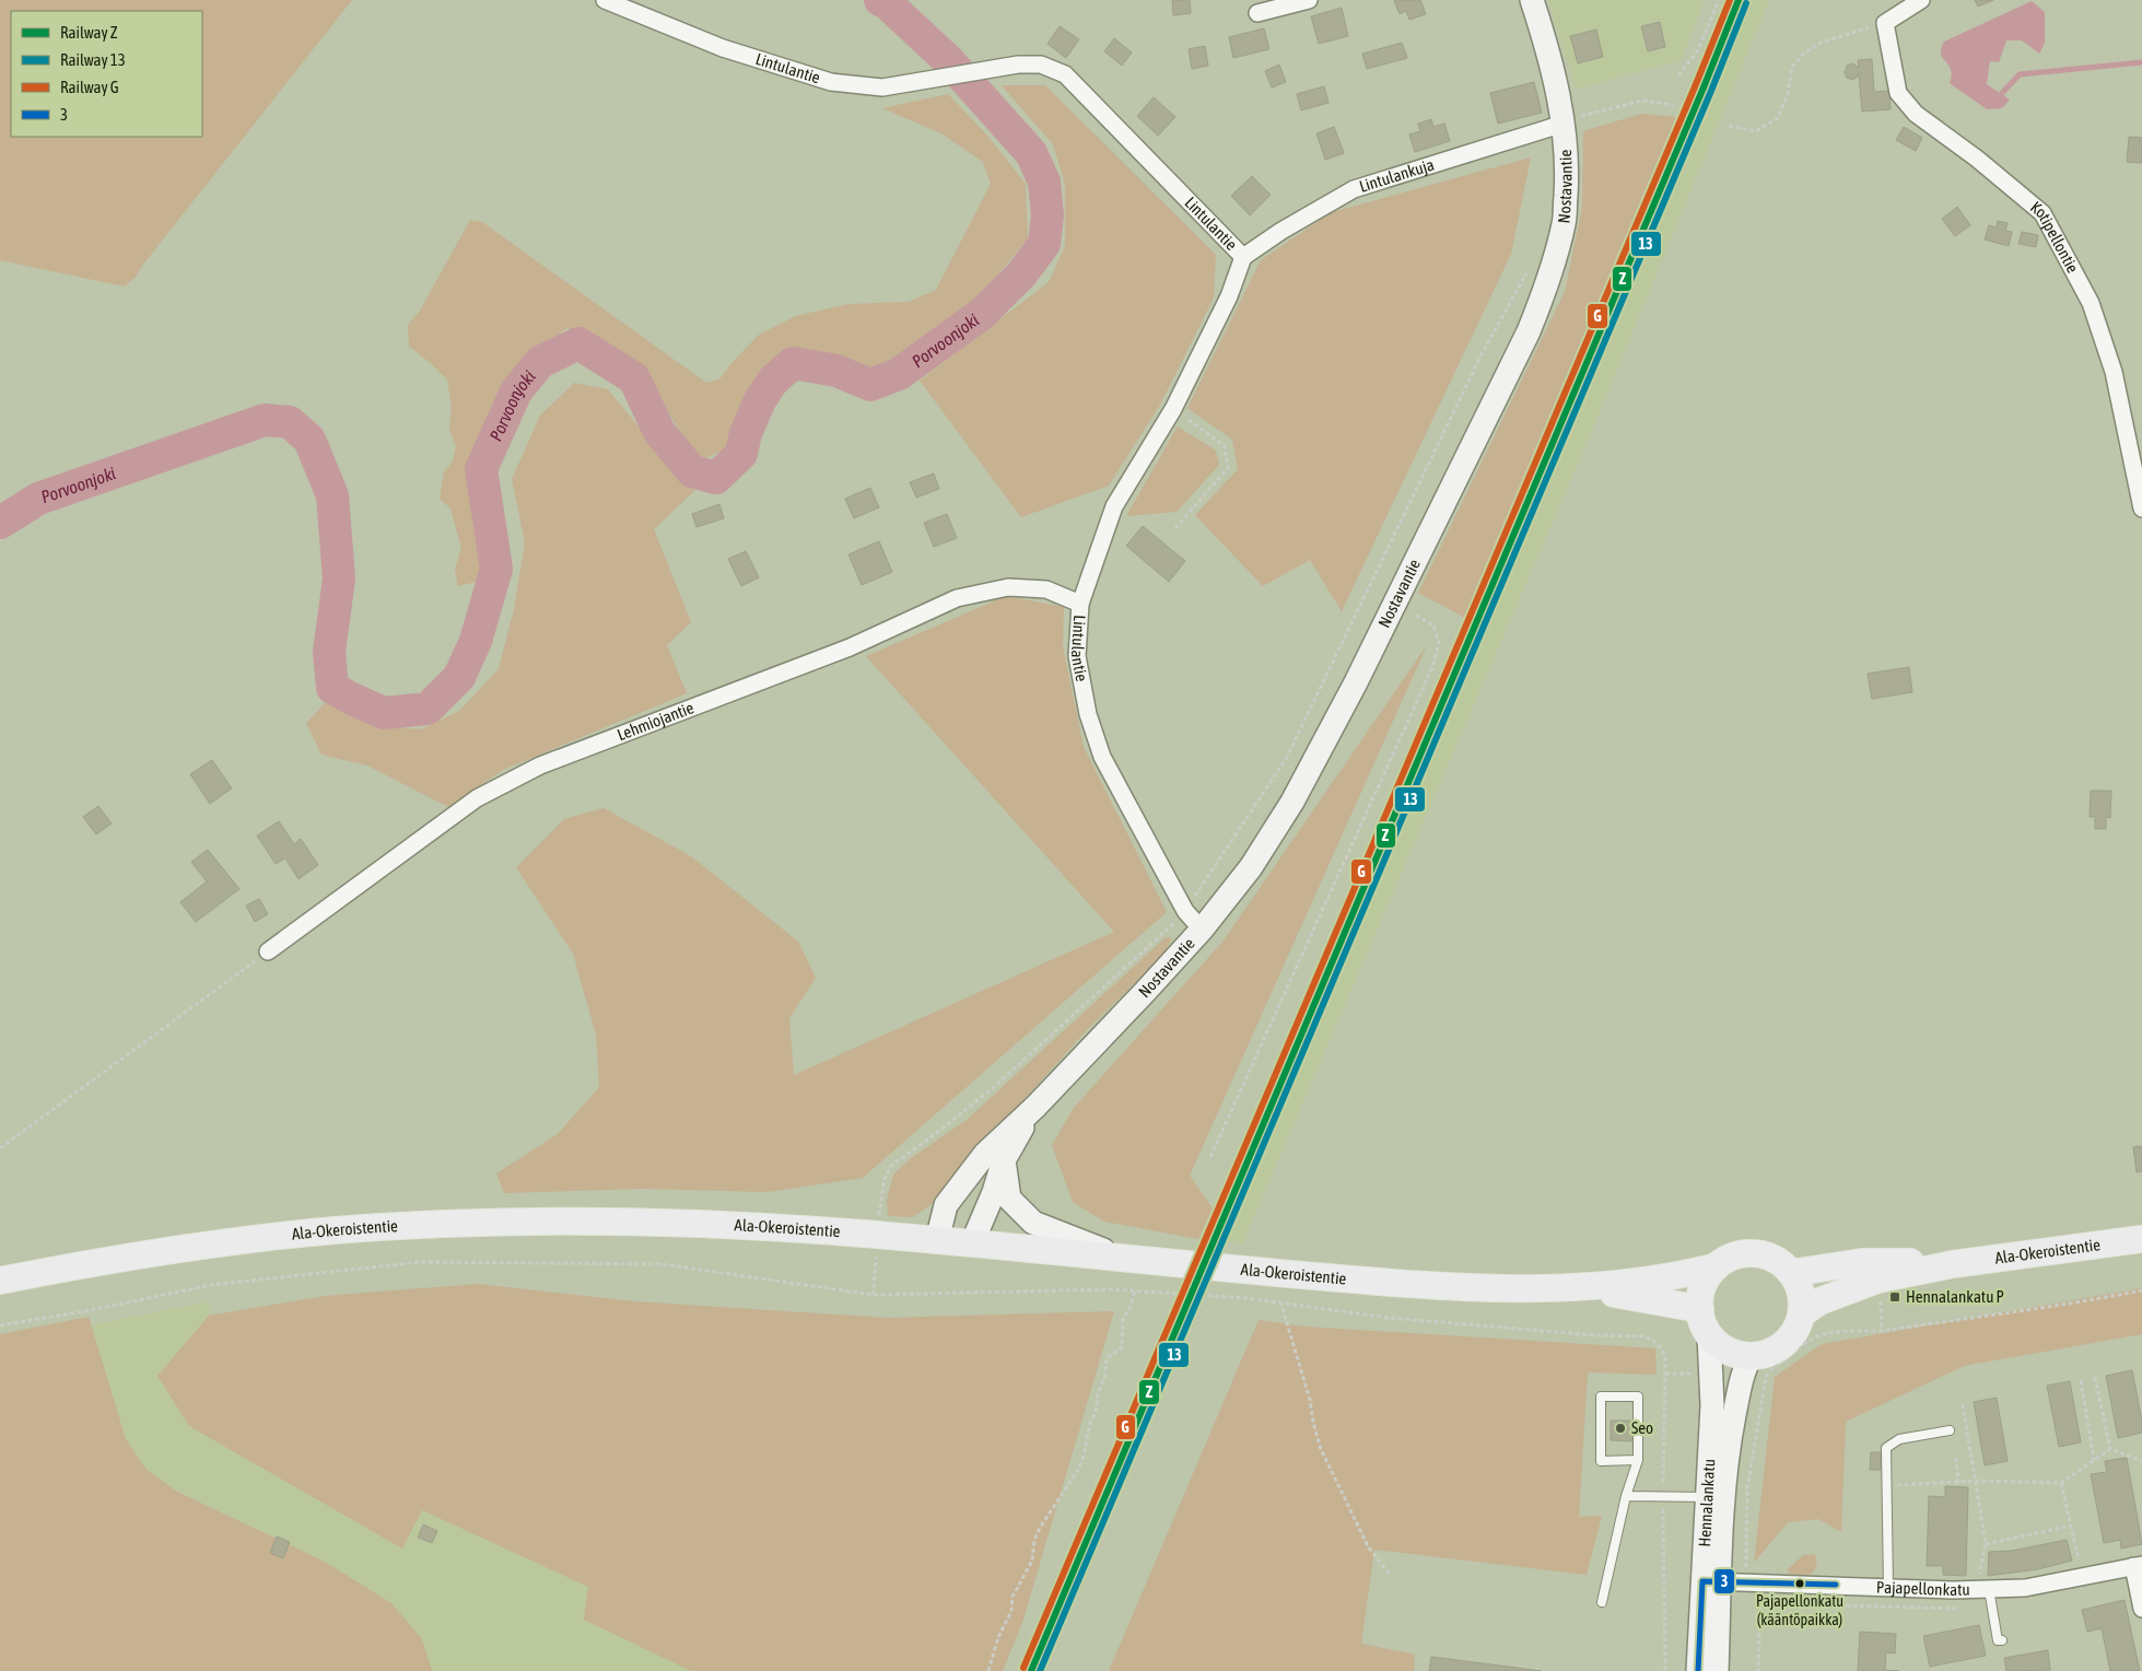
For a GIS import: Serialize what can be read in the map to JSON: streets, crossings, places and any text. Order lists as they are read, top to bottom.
{
  "streets": {
    "main road": ["Ala-Okeroistentie"],
    "street": [
      "Lintulantie",
      "Lintulankuja",
      "Nostavantie",
      "Kotipellontie",
      "Lehmiojantie",
      "Hennalankatu",
      "Pajapellonkatu"
    ]
  },
  "crossings": [
    ["Lintulantie", "Lintulankuja"],
    ["Lintulantie", "Nostavantie"],
    ["Lintulantie", "Lehmiojantie"],
    ["Lintulankuja", "Nostavantie"],
    ["Nostavantie", "Ala-Okeroistentie"],
    ["Ala-Okeroistentie", "Hennalankatu"],
    ["Hennalankatu", "Pajapellonkatu"]
  ],
  "water": ["Porvoonjoki"],
  "places": {
    "transit": ["Hennalankatu P"],
    "other": ["Seo", "Pajapellonkatu (kääntöpaikka)"]
  },
  "lines": [
    "rail line Z",
    "rail line G",
    "rail line 13",
    "transit line 3"
  ],
  "legend": [
    "Railway Z",
    "Railway 13",
    "Railway G",
    "3"
  ]
}
